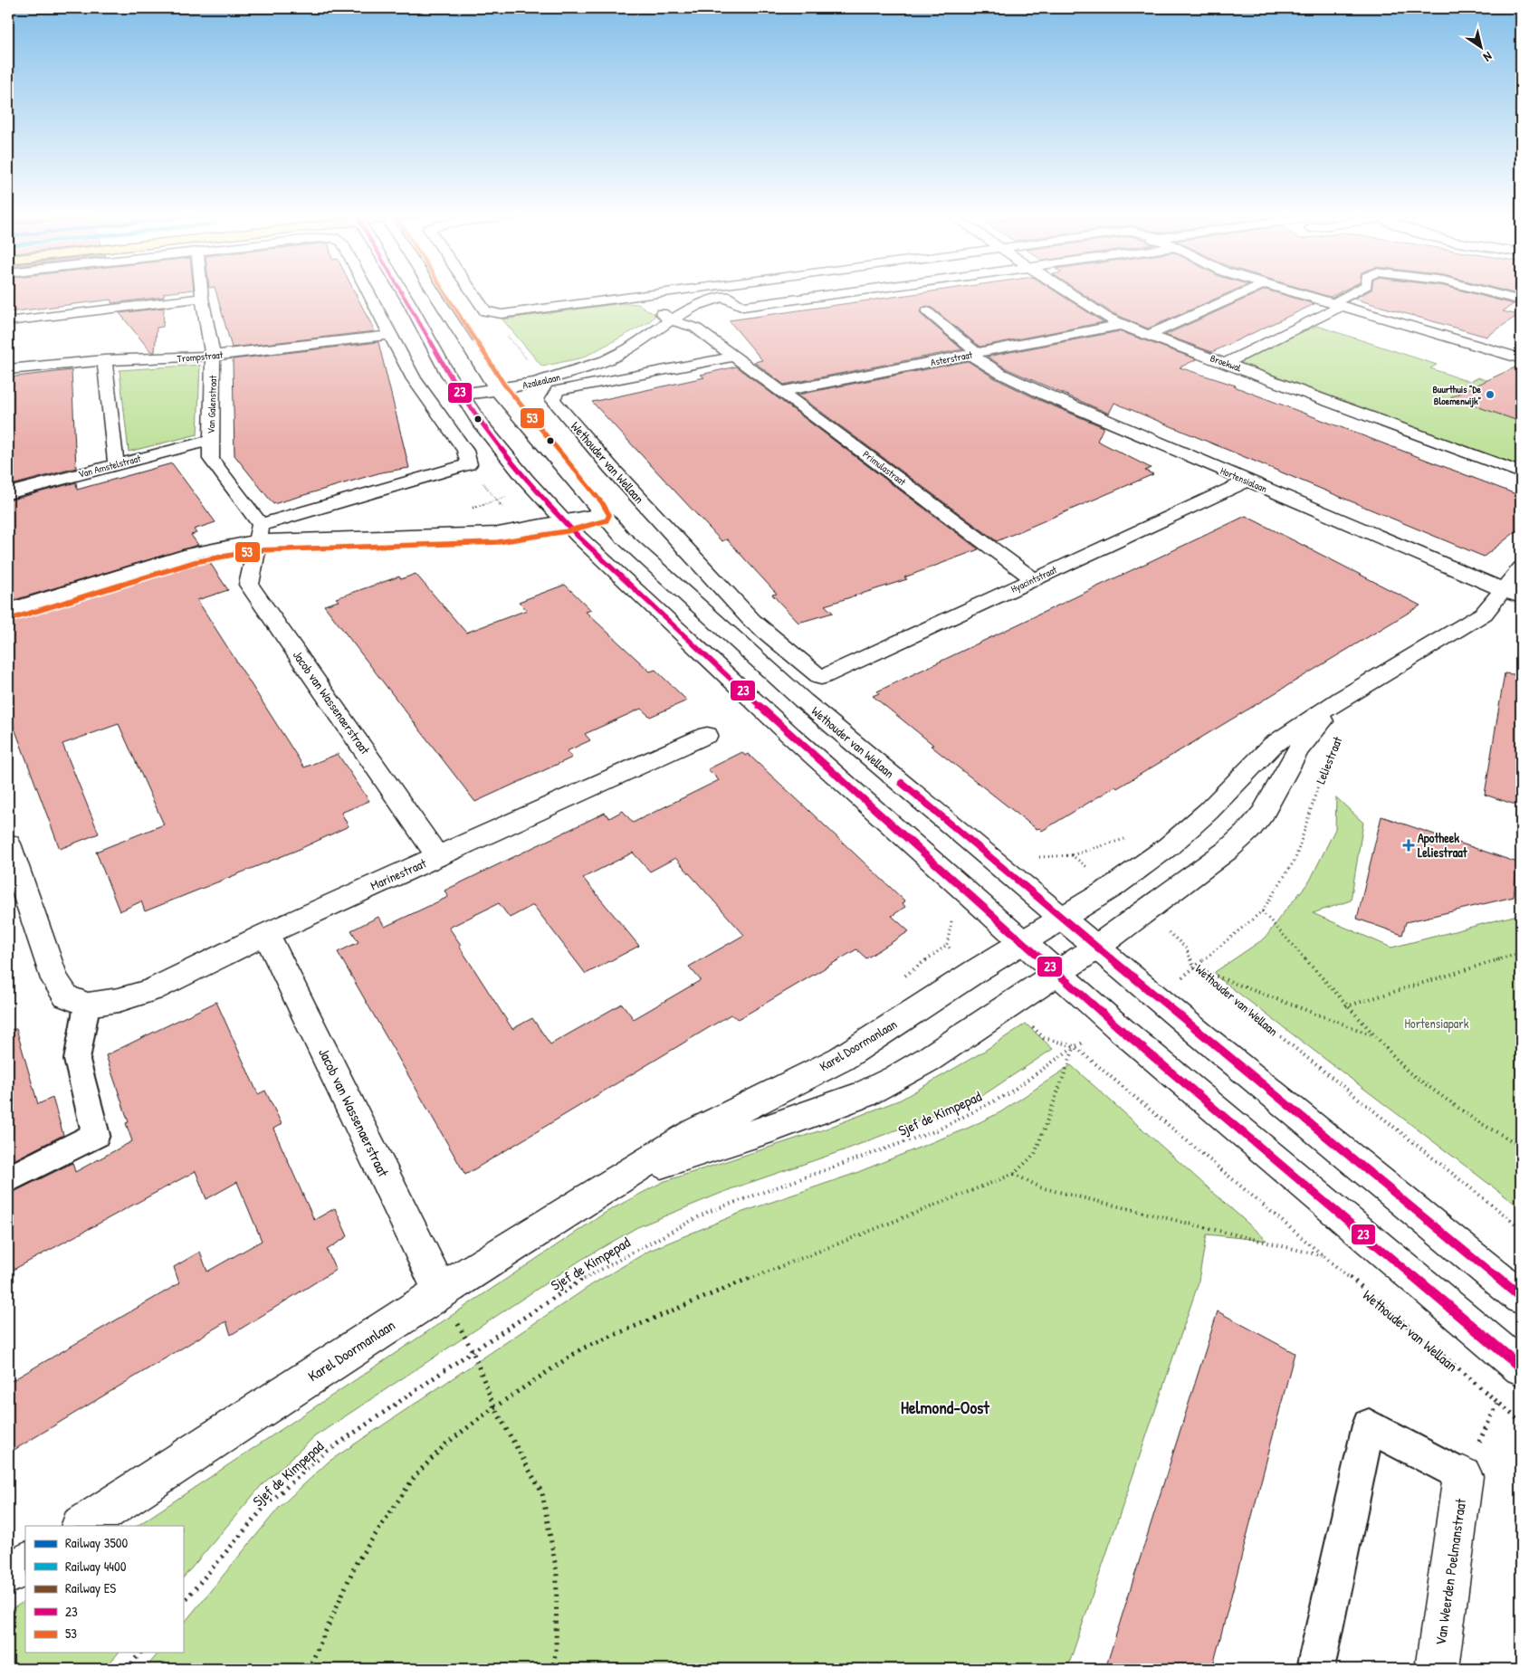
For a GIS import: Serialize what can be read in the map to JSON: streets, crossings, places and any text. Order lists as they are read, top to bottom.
{
  "streets": {
    "street": [
      "Trompstraat",
      "Asterstraat",
      "Broekwal",
      "Azalealaan",
      "Van Galenstraat",
      "Wethouder van Wellaan",
      "Van Amstelstraat",
      "Primulastraat",
      "Hortensialaan",
      "Hyacintstraat",
      "Jacob van Wassenaerstraat",
      "Leliestraat",
      "Marinestraat",
      "Karel Doormanlaan",
      "Van Weerden Poelmanstraat"
    ],
    "path": ["Sjef de Kimpepad"]
  },
  "crossings": [
    ["Trompstraat", "Van Galenstraat"],
    ["Asterstraat", "Broekwal"],
    ["Asterstraat", "Primulastraat"],
    ["Asterstraat", "Hortensialaan"],
    ["Azalealaan", "Wethouder van Wellaan"],
    ["Azalealaan", "Primulastraat"],
    ["Van Galenstraat", "Van Amstelstraat"],
    ["Van Galenstraat", "Jacob van Wassenaerstraat"],
    ["Wethouder van Wellaan", "Primulastraat"],
    ["Wethouder van Wellaan", "Hyacintstraat"],
    ["Wethouder van Wellaan", "Leliestraat"],
    ["Wethouder van Wellaan", "Karel Doormanlaan"],
    ["Wethouder van Wellaan", "Sjef de Kimpepad"],
    ["Primulastraat", "Hyacintstraat"],
    ["Hortensialaan", "Hyacintstraat"],
    ["Hortensialaan", "Leliestraat"],
    ["Jacob van Wassenaerstraat", "Marinestraat"],
    ["Jacob van Wassenaerstraat", "Karel Doormanlaan"],
    ["Leliestraat", "Karel Doormanlaan"]
  ],
  "districts": ["Helmond-Oost"],
  "parks": ["Hortensiapark"],
  "places": {
    "other": ["Buurthuis \"De Bloemenwijk\""],
    "health": ["Apotheek Leliestraat"]
  },
  "lines": ["transit line 23", "transit line 53"],
  "legend": [
    "Railway 3500",
    "Railway 4400",
    "Railway ES",
    "23",
    "53"
  ],
  "north": "bottom right"
}
